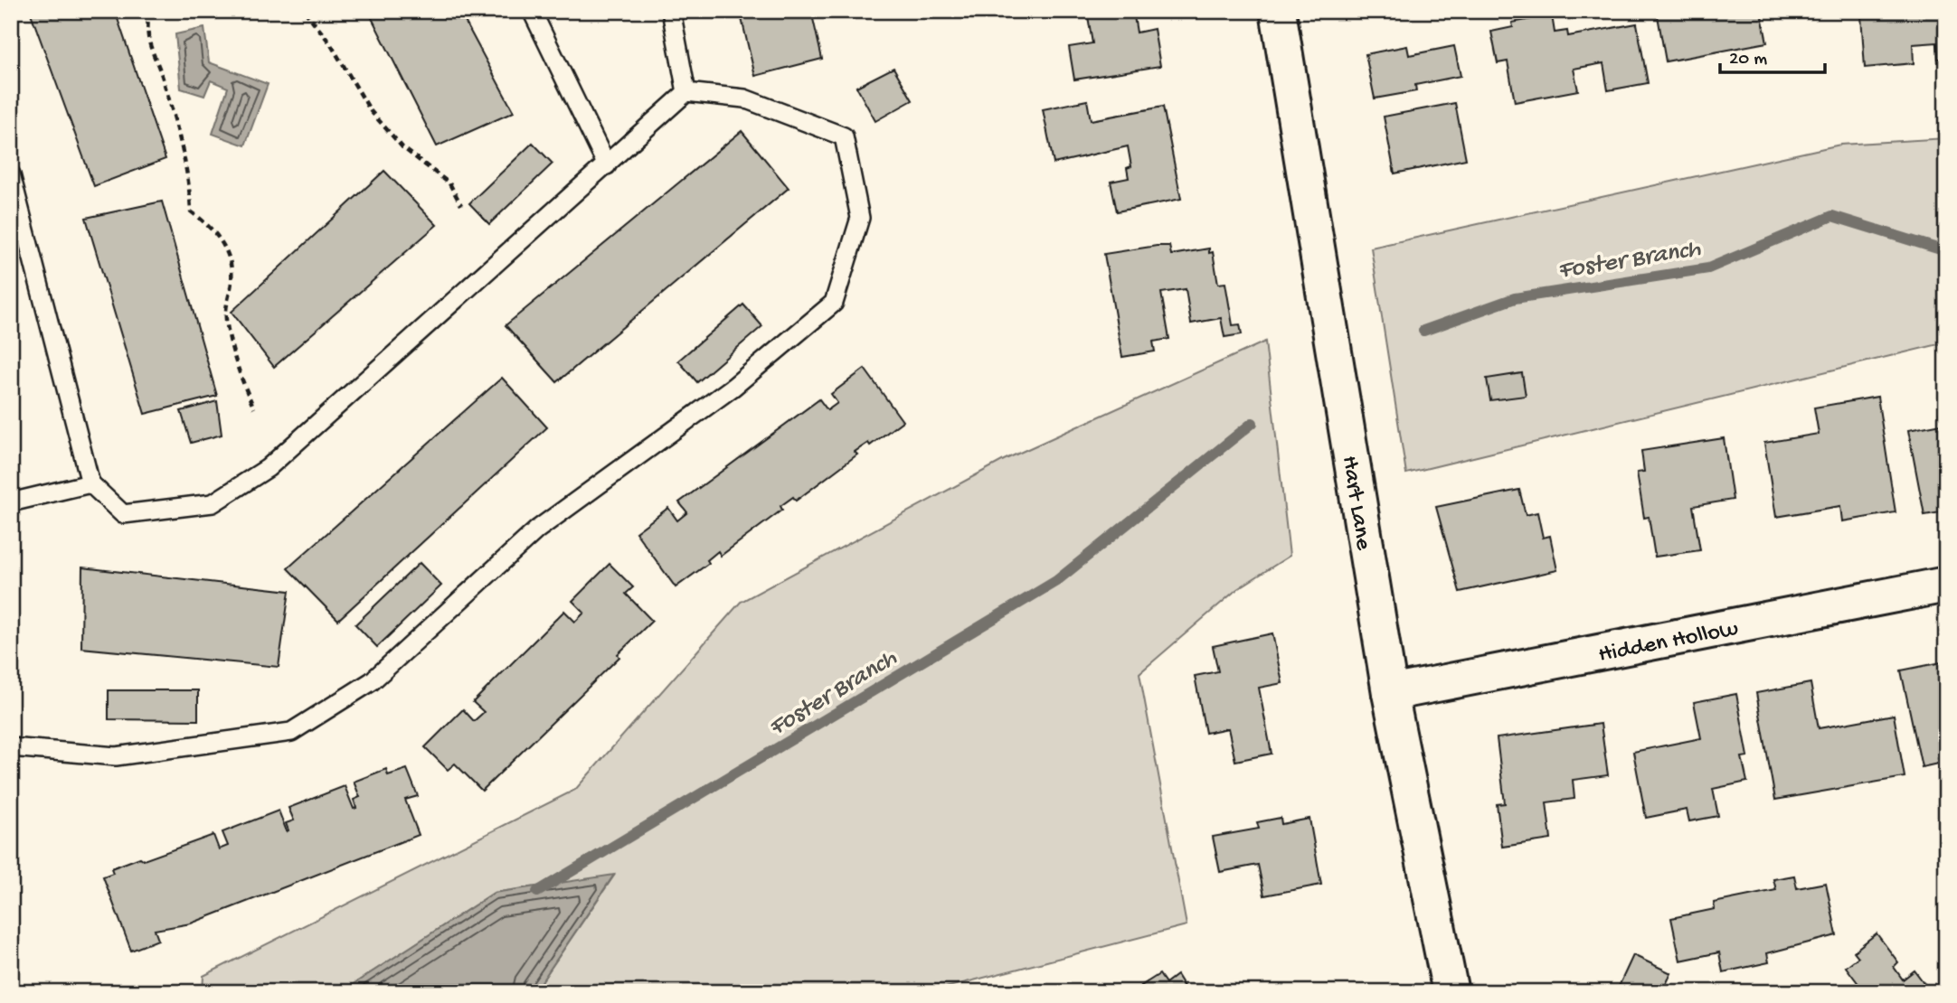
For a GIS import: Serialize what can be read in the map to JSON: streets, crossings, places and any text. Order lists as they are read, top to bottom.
{
  "streets": {
    "street": ["Hart Lane", "Hidden Hollow"]
  },
  "crossings": [
    ["Hart Lane", "Hidden Hollow"]
  ],
  "water": ["Foster Branch"],
  "scale_bar": "20 m"
}
